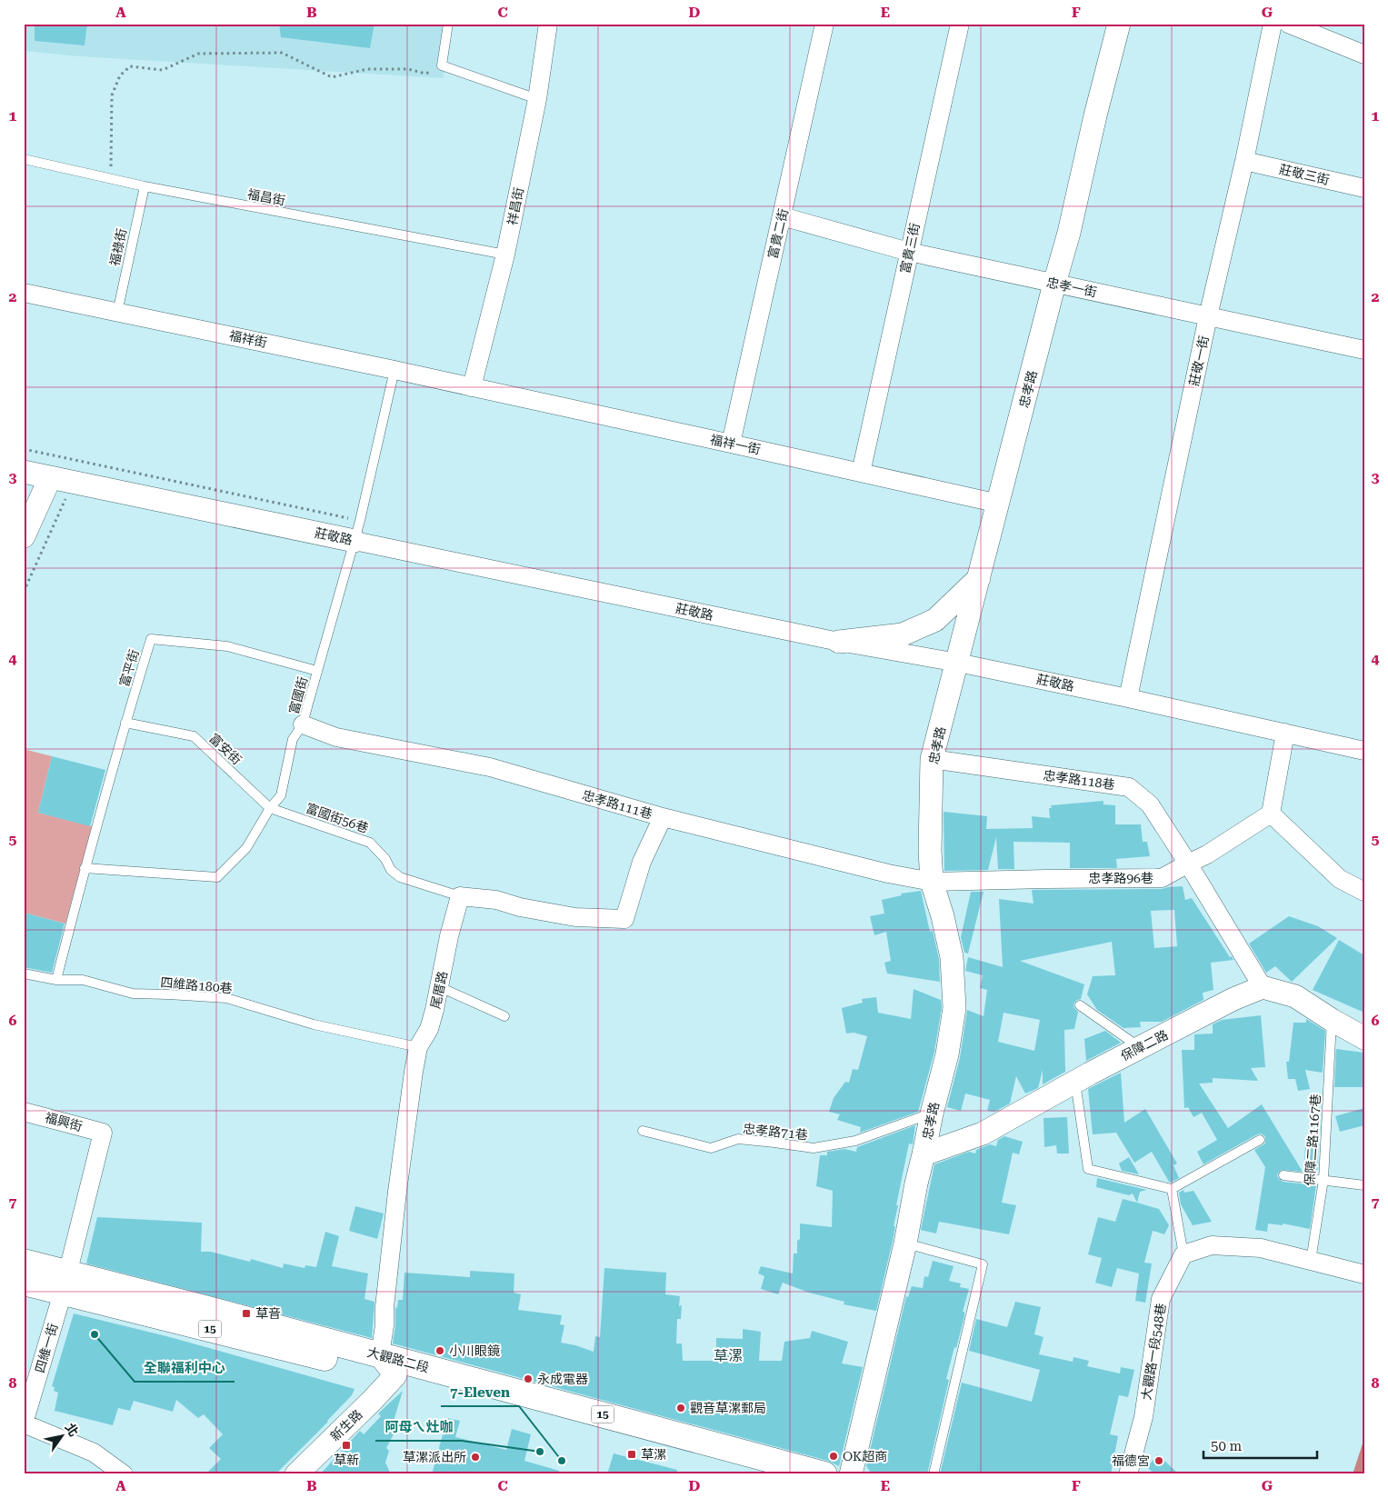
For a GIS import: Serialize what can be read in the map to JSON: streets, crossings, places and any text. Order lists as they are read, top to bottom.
{
  "streets": {
    "main road": ["15", "大觀路二段"],
    "street": [
      "莊敬三街",
      "祥昌街",
      "富貴二街",
      "富貴三街",
      "忠孝一街",
      "福祥街",
      "莊敬一街",
      "忠孝路",
      "福祥一街",
      "莊敬路",
      "忠孝路118巷",
      "忠孝路111巷",
      "忠孝路96巷",
      "尾厝路",
      "保障二路",
      "福興街",
      "四維一街",
      "大觀路一段548巷",
      "新生路"
    ],
    "lane": [
      "福昌街",
      "福祿街",
      "富平街",
      "富國街",
      "富安街",
      "富國街56巷",
      "四維路180巷",
      "忠孝路71巷",
      "保障二路1167巷"
    ]
  },
  "crossings": [
    ["莊敬三街", "莊敬一街"],
    ["福昌街", "祥昌街"],
    ["福昌街", "福祿街"],
    ["祥昌街", "福祥街"],
    ["祥昌街", "福祥一街"],
    ["富貴二街", "忠孝一街"],
    ["富貴二街", "福祥一街"],
    ["福祿街", "福祥街"],
    ["富貴三街", "忠孝一街"],
    ["富貴三街", "福祥一街"],
    ["忠孝一街", "莊敬一街"],
    ["忠孝一街", "忠孝路"],
    ["福祥街", "福祥一街"],
    ["福祥街", "富國街"],
    ["莊敬一街", "莊敬路"],
    ["忠孝路", "福祥一街"],
    ["忠孝路", "莊敬路"],
    ["忠孝路", "忠孝路118巷"],
    ["忠孝路", "忠孝路111巷"],
    ["忠孝路", "忠孝路96巷"],
    ["忠孝路", "保障二路"],
    ["忠孝路", "忠孝路71巷"],
    ["莊敬路", "富國街"],
    ["富平街", "富國街"],
    ["富平街", "富安街"],
    ["富平街", "四維路180巷"],
    ["富國街", "富安街"],
    ["富國街", "忠孝路111巷"],
    ["富國街", "富國街56巷"],
    ["富安街", "富國街56巷"],
    ["忠孝路118巷", "忠孝路96巷"],
    ["忠孝路111巷", "忠孝路96巷"],
    ["富國街56巷", "尾厝路"],
    ["四維路180巷", "尾厝路"],
    ["尾厝路", "大觀路二段"],
    ["福興街", "四維一街"],
    ["四維一街", "大觀路二段"],
    ["大觀路二段", "新生路"]
  ],
  "districts": ["草漯"],
  "places": {
    "transit": ["草音", "草新", "草漯"],
    "other": [
      "全聯福利中心",
      "小川眼鏡",
      "永成電器",
      "觀音草漯郵局",
      "阿母ㄟ灶咖",
      "OK超商",
      "草漯派出所",
      "7-Eleven",
      "福德宮"
    ]
  },
  "scale_bar": "50 m",
  "north": "top right",
  "grid": {
    "columns": [
      "A",
      "B",
      "C",
      "D",
      "E",
      "F",
      "G"
    ],
    "rows": [
      "1",
      "2",
      "3",
      "4",
      "5",
      "6",
      "7",
      "8"
    ]
  }
}
